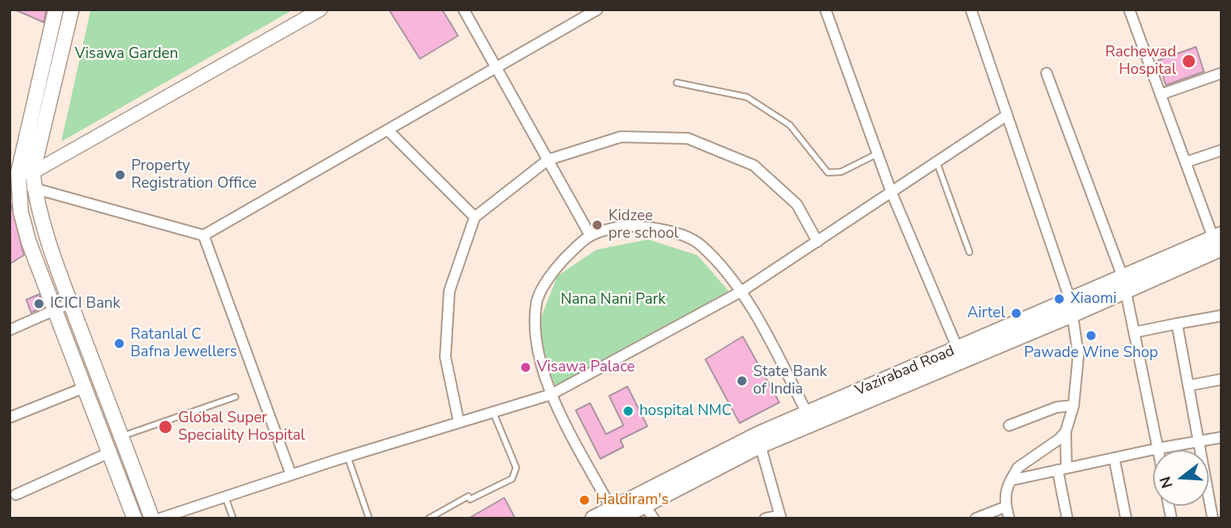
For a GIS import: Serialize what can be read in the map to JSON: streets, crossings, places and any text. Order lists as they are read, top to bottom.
{
  "streets": {
    "main road": ["Vazirabad Road"]
  },
  "parks": ["Visawa Garden", "Nana Nani Park"],
  "places": [
    "Rachewad Hospital",
    "Property Registration Office",
    "Kidzee pre school",
    "Xiaomi",
    "ICICI Bank",
    "Airtel",
    "Pawade Wine Shop",
    "Ratanlal C Bafna Jewellers",
    "Visawa Palace",
    "State Bank of India",
    "hospital NMC",
    "Global Super Speciality Hospital",
    "Haldiram's"
  ],
  "north": "left"
}
